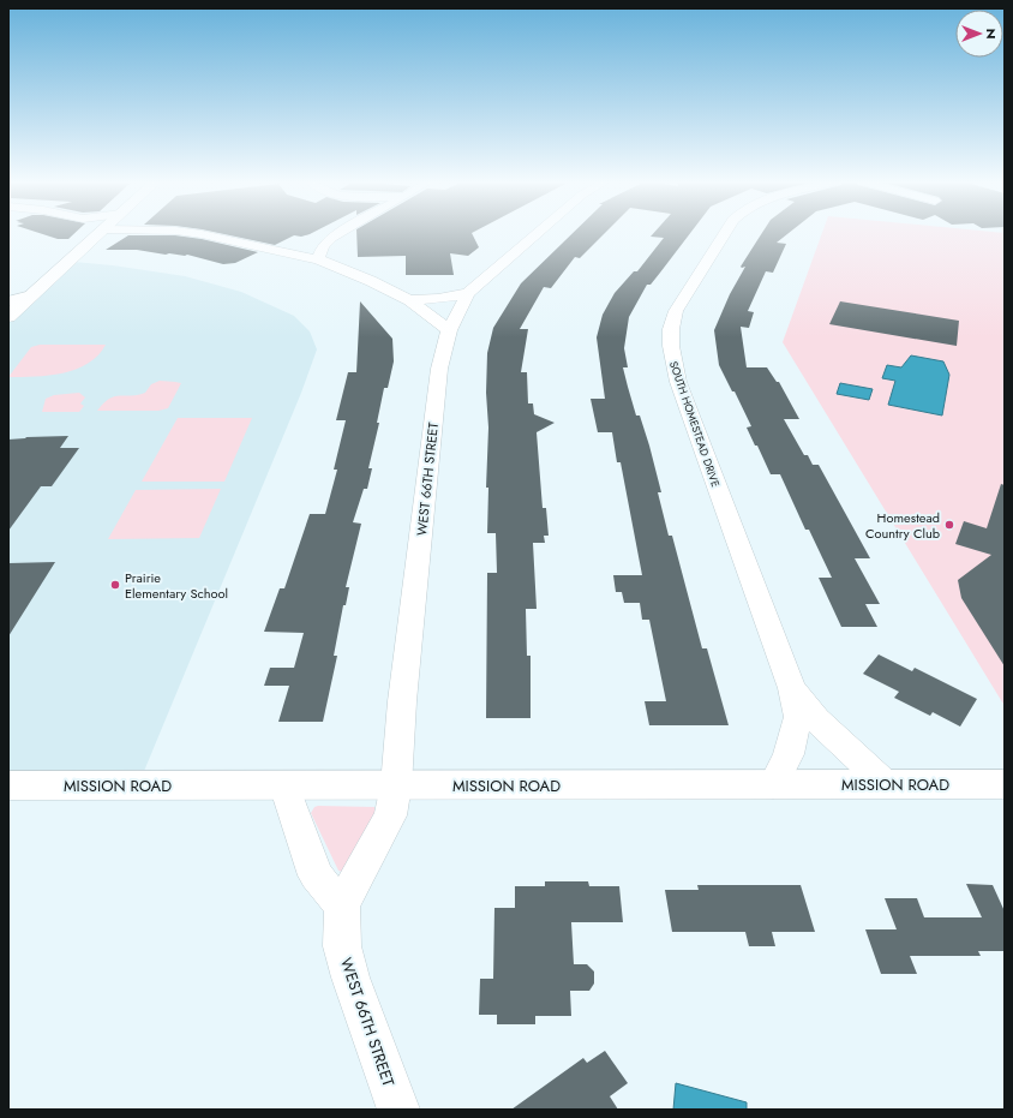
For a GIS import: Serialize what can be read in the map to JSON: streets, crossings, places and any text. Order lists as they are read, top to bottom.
{
  "streets": {
    "main road": ["MISSION ROAD"],
    "street": ["SOUTH HOMESTEAD DRIVE", "WEST 66TH STREET"]
  },
  "crossings": [
    ["SOUTH HOMESTEAD DRIVE", "MISSION ROAD"],
    ["WEST 66TH STREET", "MISSION ROAD"]
  ],
  "places": ["Homestead Country Club", "Prairie Elementary School"],
  "north": "right"
}
